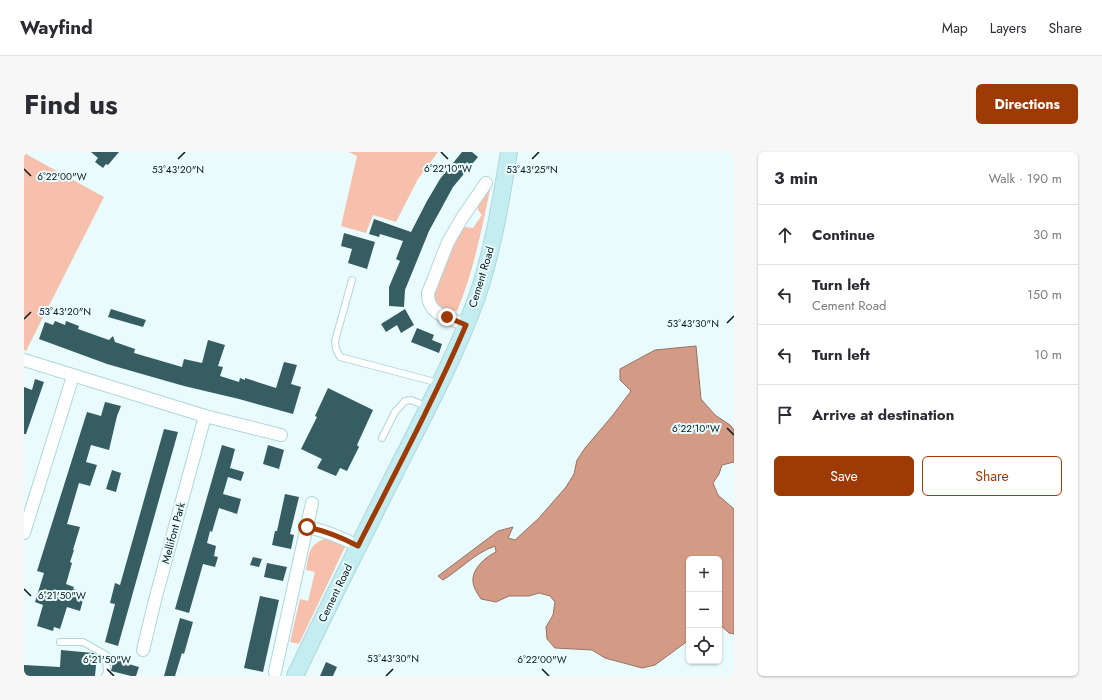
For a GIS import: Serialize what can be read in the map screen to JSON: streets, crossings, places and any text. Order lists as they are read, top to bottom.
{
  "streets": {
    "street": ["Cement Road", "Mellifont Park"]
  },
  "page": {
    "header": "Wayfind",
    "nav": ["Map", "Layers", "Share"],
    "title": "Find us",
    "buttons": [
      "Directions",
      ["Save", "Share"]
    ],
    "heading": ["3 min", "Walk · 190 m"],
    "list": [
      ["Continue", "30 m"],
      ["Turn left", "Cement Road", "150 m"],
      ["Turn left", "10 m"],
      "Arrive at destination"
    ],
    "map_buttons": ["+", "−"]
  },
  "coordinates": [
    "6°22'10\"W",
    "53°43'20\"N",
    "53°43'25\"N",
    "6°22'00\"W",
    "53°43'30\"N",
    "6°21'50\"W"
  ]
}
